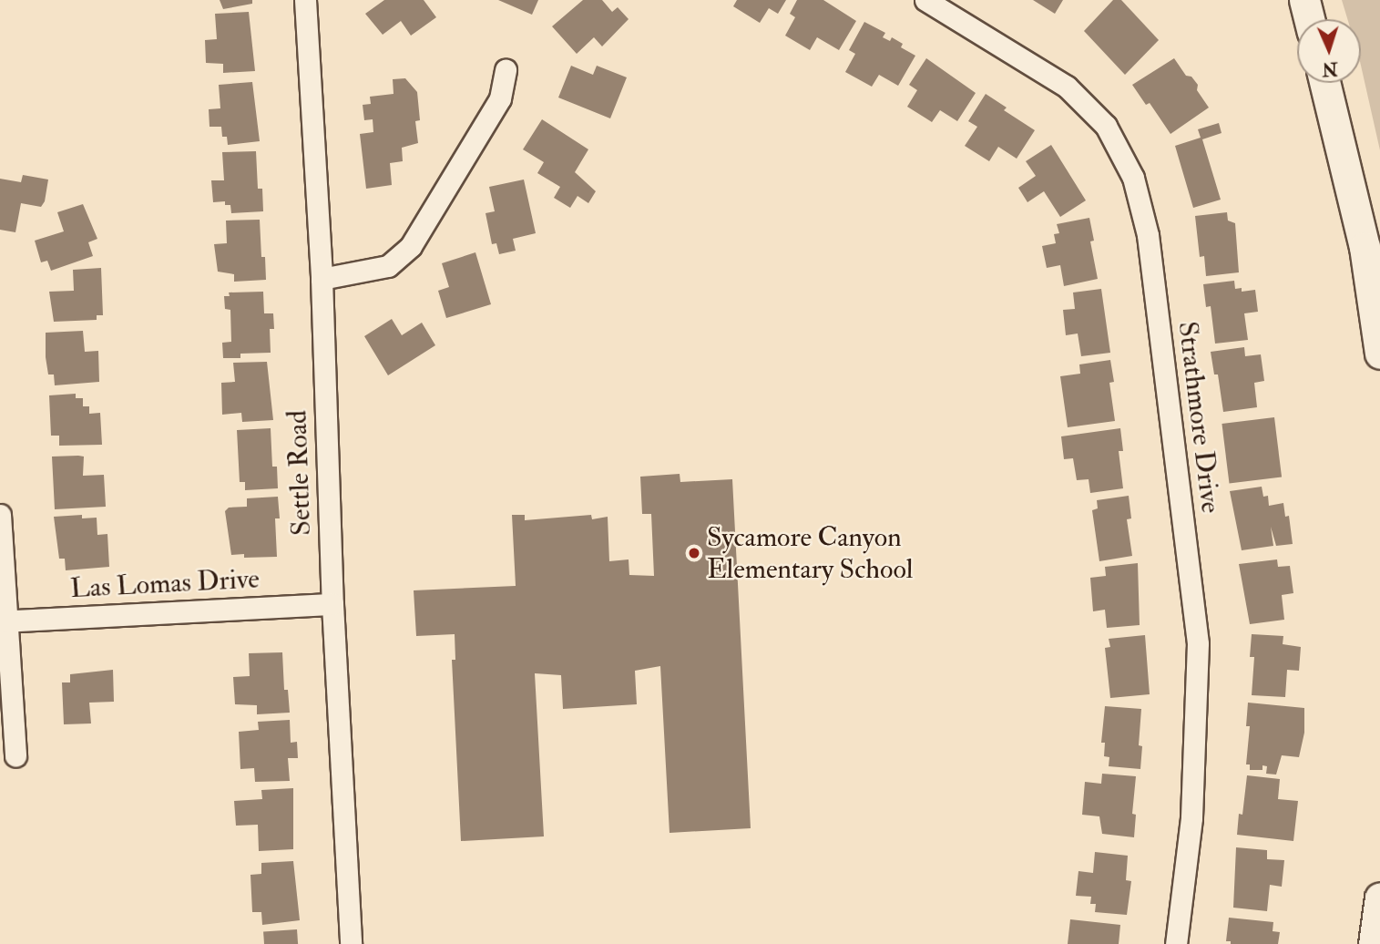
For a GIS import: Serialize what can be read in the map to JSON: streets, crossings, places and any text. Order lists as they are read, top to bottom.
{
  "streets": {
    "street": ["Strathmore Drive", "Settle Road", "Las Lomas Drive"]
  },
  "crossings": [
    ["Settle Road", "Las Lomas Drive"]
  ],
  "places": ["Sycamore Canyon Elementary School"],
  "north": "bottom"
}
